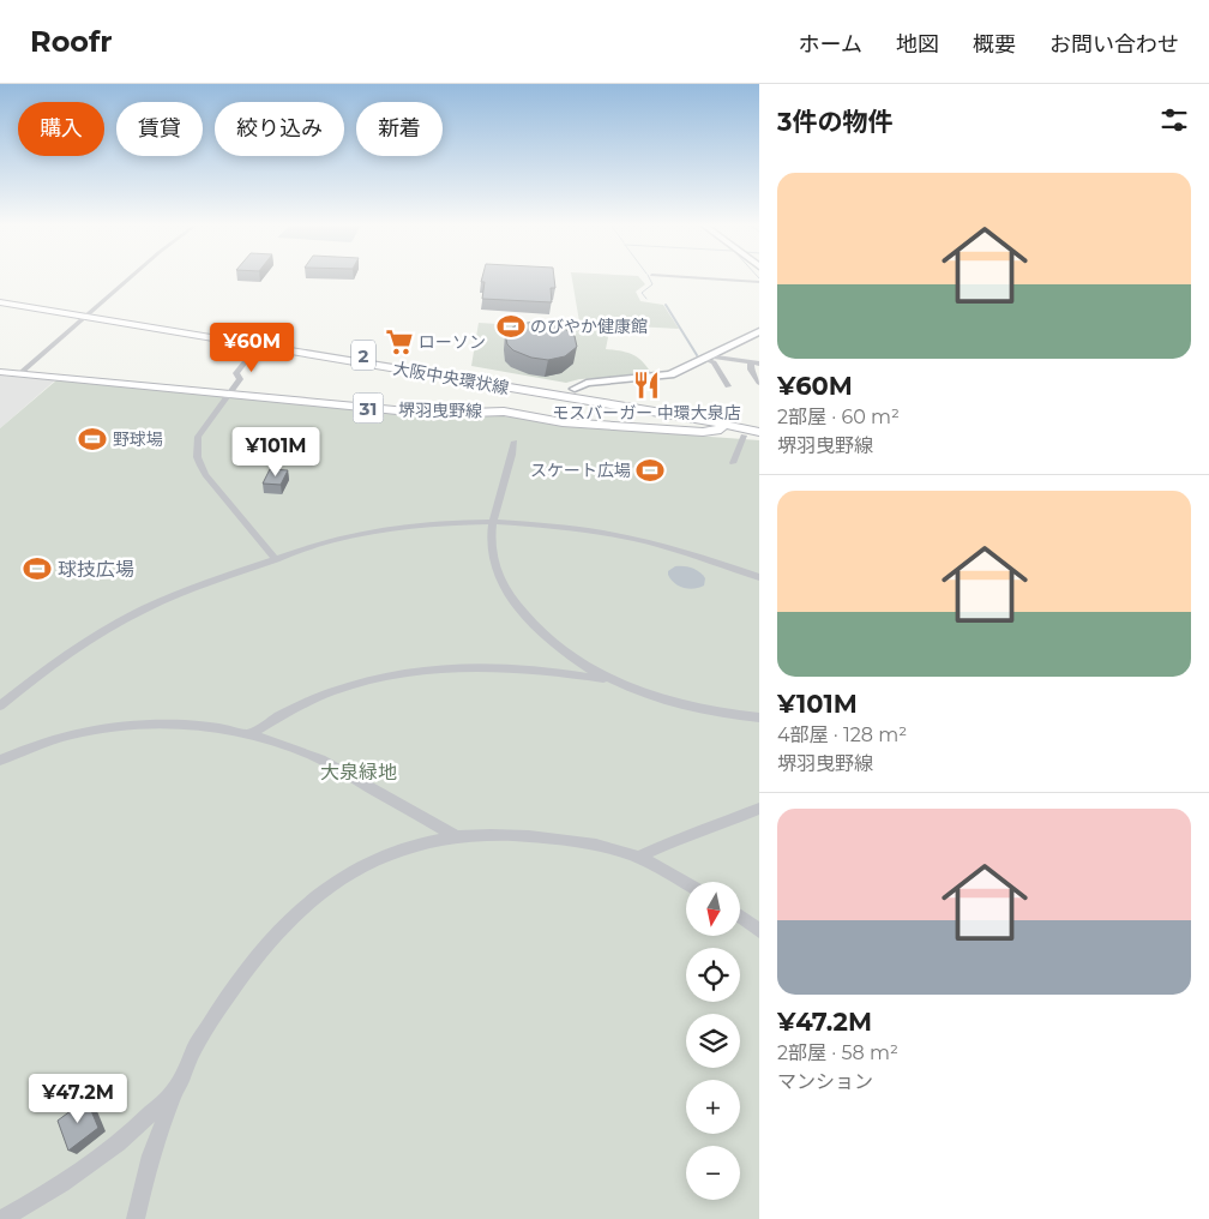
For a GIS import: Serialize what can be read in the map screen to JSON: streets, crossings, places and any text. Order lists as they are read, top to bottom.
{
  "streets": {
    "main road": [
      "2",
      "大阪中央環状線",
      "31",
      "堺羽曳野線"
    ]
  },
  "crossings": [
    ["大阪中央環状線", "堺羽曳野線"]
  ],
  "parks": ["大泉緑地"],
  "places": {
    "sports": [
      "のびやか健康館",
      "野球場",
      "スケート広場",
      "球技広場"
    ],
    "supermarket": ["ローソン"],
    "restaurant": ["モスバーガー 中環大泉店"]
  },
  "north": "bottom",
  "page": {
    "header": "Roofr",
    "nav": [
      "ホーム",
      "地図",
      "概要",
      "お問い合わせ"
    ],
    "heading": "3件の物件",
    "chip": [
      "購入",
      "賃貸",
      "絞り込み",
      "新着"
    ],
    "list": [
      {
        "name": "¥60M",
        "note": "2部屋 · 60 m² · 堺羽曳野線"
      },
      {
        "name": "¥101M",
        "note": "4部屋 · 128 m² · 堺羽曳野線"
      },
      {
        "name": "¥47.2M",
        "note": "2部屋 · 58 m² · マンション"
      }
    ],
    "price": ["¥60M", "¥101M", "¥47.2M"],
    "map_buttons": ["+", "−"]
  }
}
